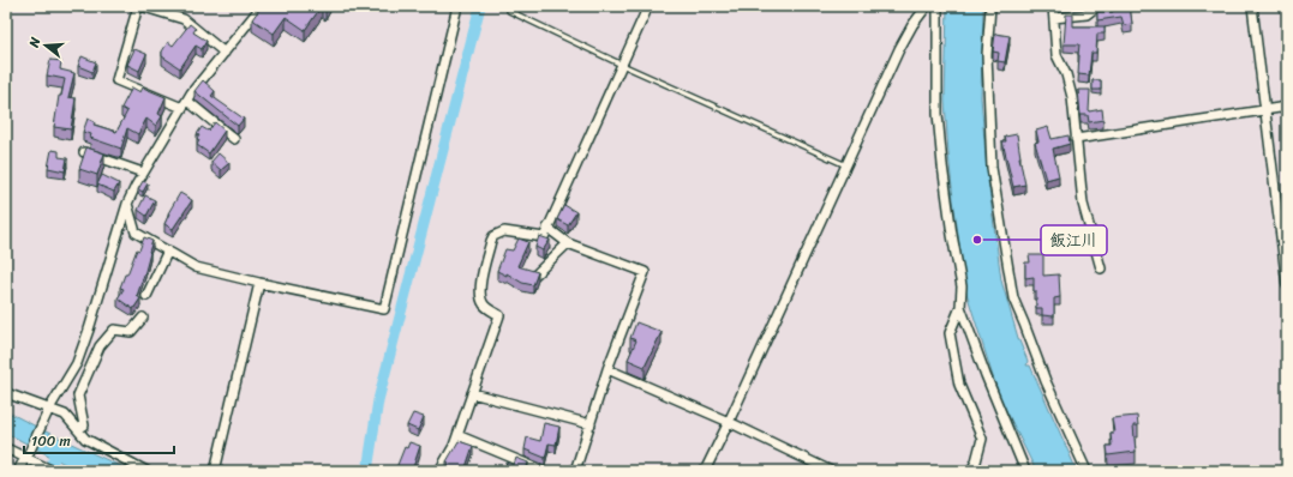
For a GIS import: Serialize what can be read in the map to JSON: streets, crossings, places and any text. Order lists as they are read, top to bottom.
{
  "places": ["飯江川"],
  "scale_bar": "100 m",
  "north": "left"
}
